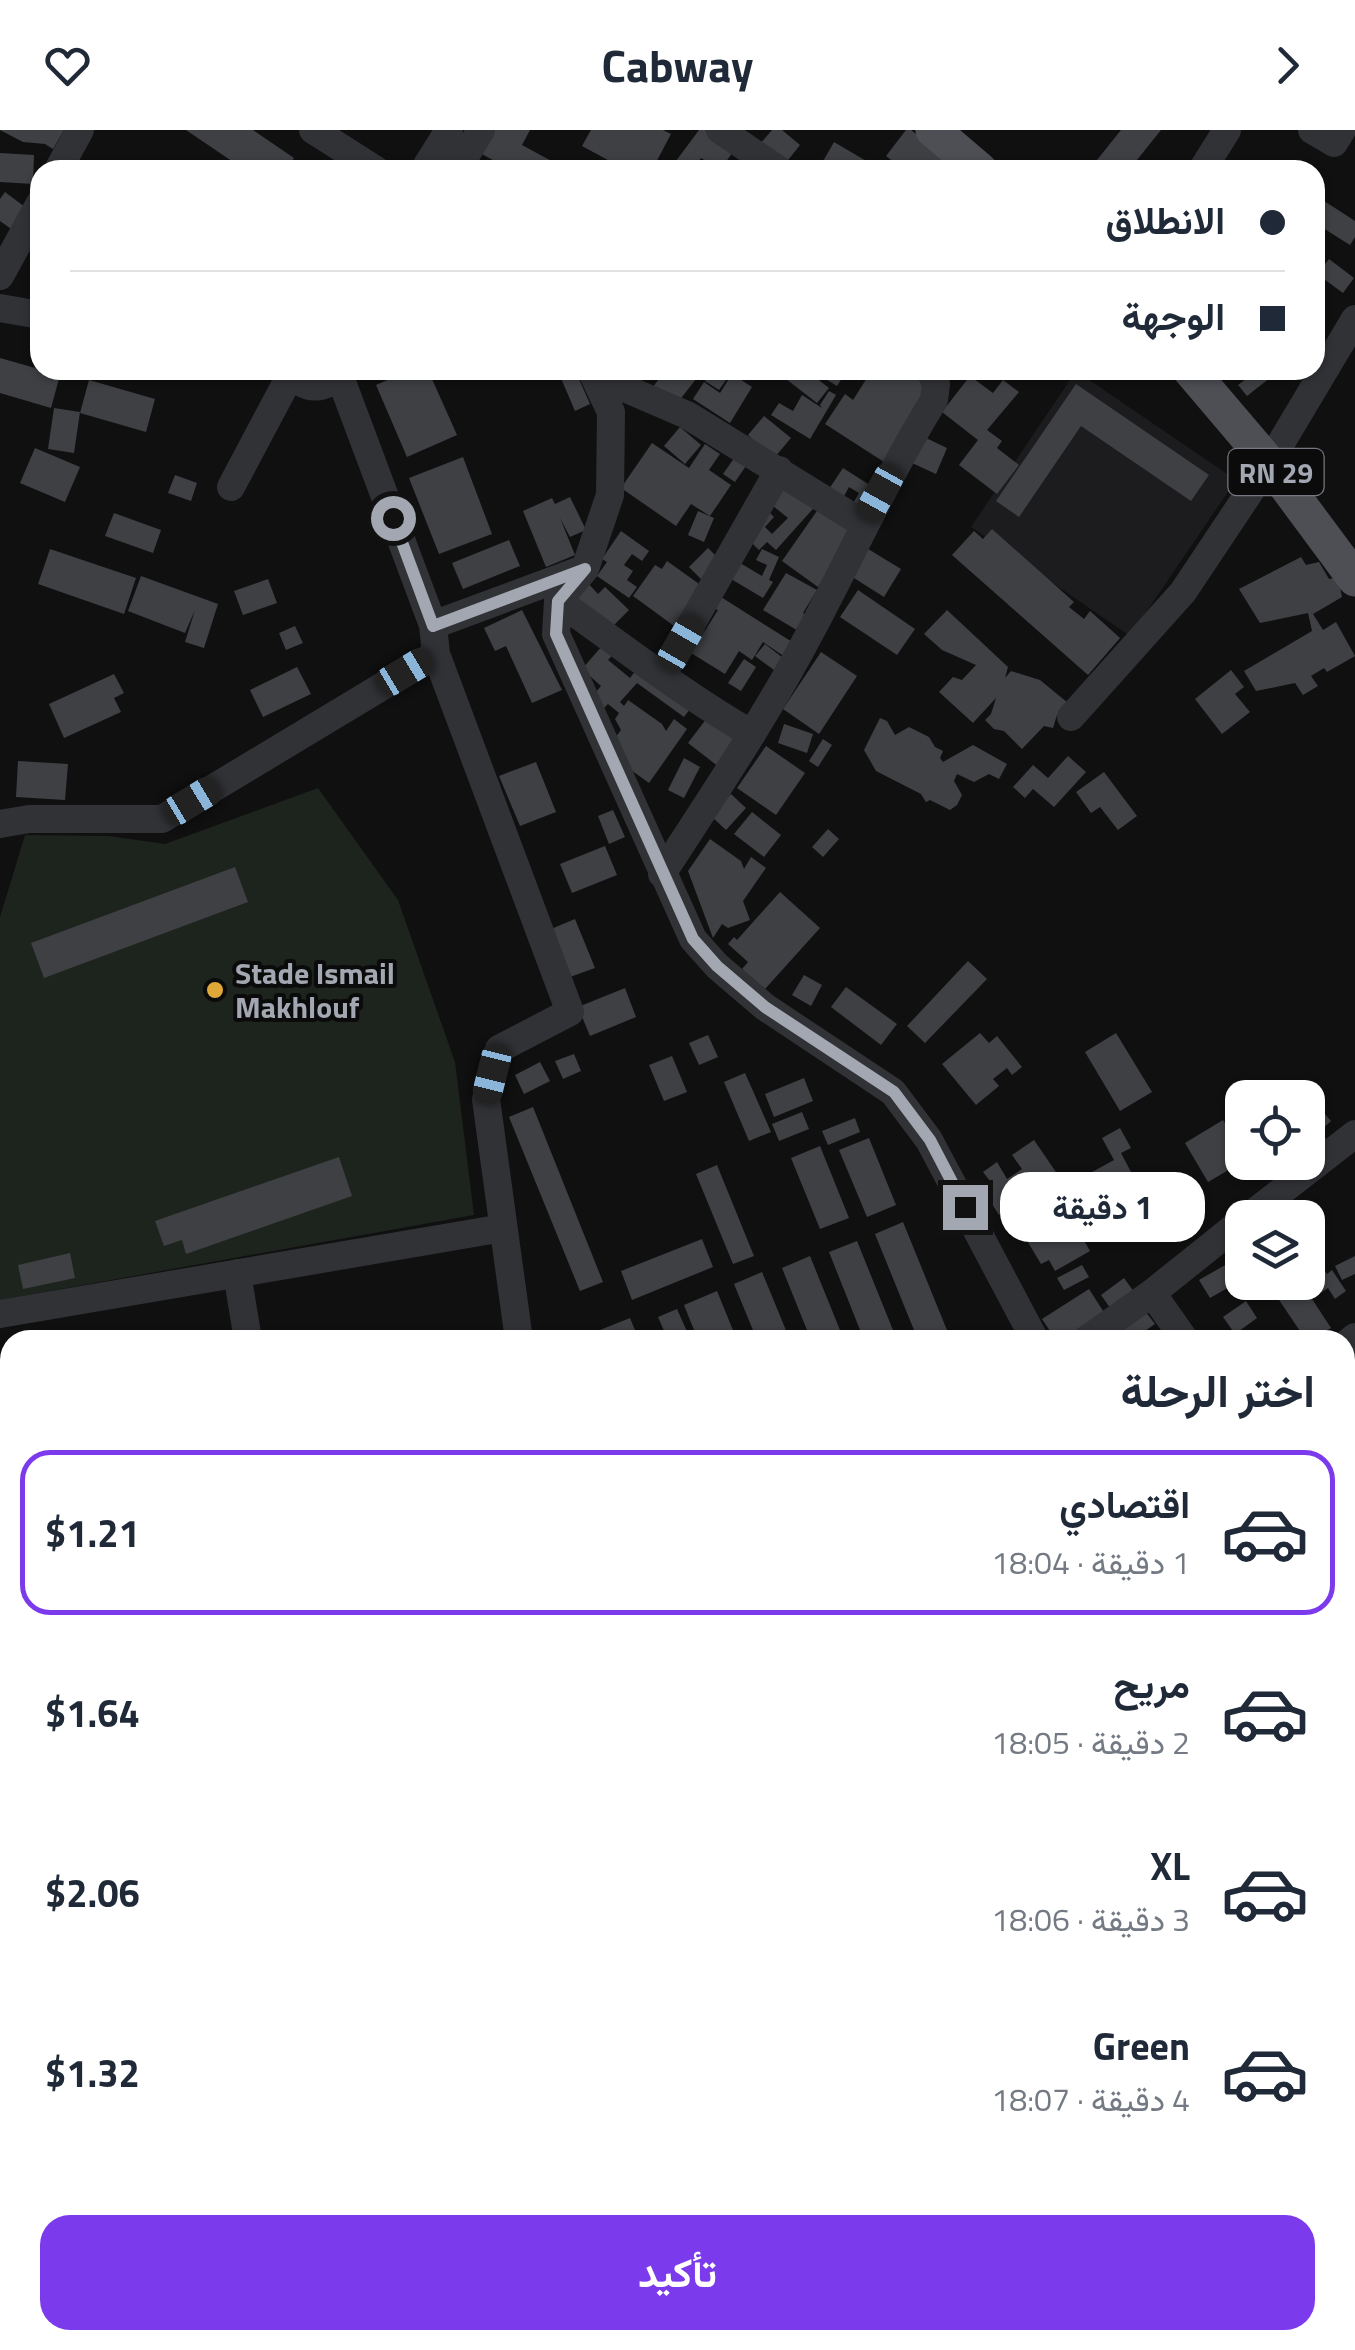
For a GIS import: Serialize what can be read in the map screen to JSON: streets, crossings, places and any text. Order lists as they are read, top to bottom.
{
  "streets": {
    "main road": ["RN 29"]
  },
  "places": ["Stade Ismail Makhlouf"],
  "page": {
    "header": "Cabway",
    "banner": ["الانطلاق", "الوجهة"],
    "bubble": "1 دقيقة",
    "heading": "اختر الرحلة",
    "list": [
      {
        "name": "اقتصادي",
        "note": "1 دقيقة · 18:04",
        "value": "$1.21"
      },
      {
        "name": "مريح",
        "note": "2 دقيقة · 18:05",
        "value": "$1.64"
      },
      {
        "name": "XL",
        "note": "3 دقيقة · 18:06",
        "value": "$2.06"
      },
      {
        "name": "Green",
        "note": "4 دقيقة · 18:07",
        "value": "$1.32"
      }
    ],
    "buttons": "تأكيد"
  }
}
